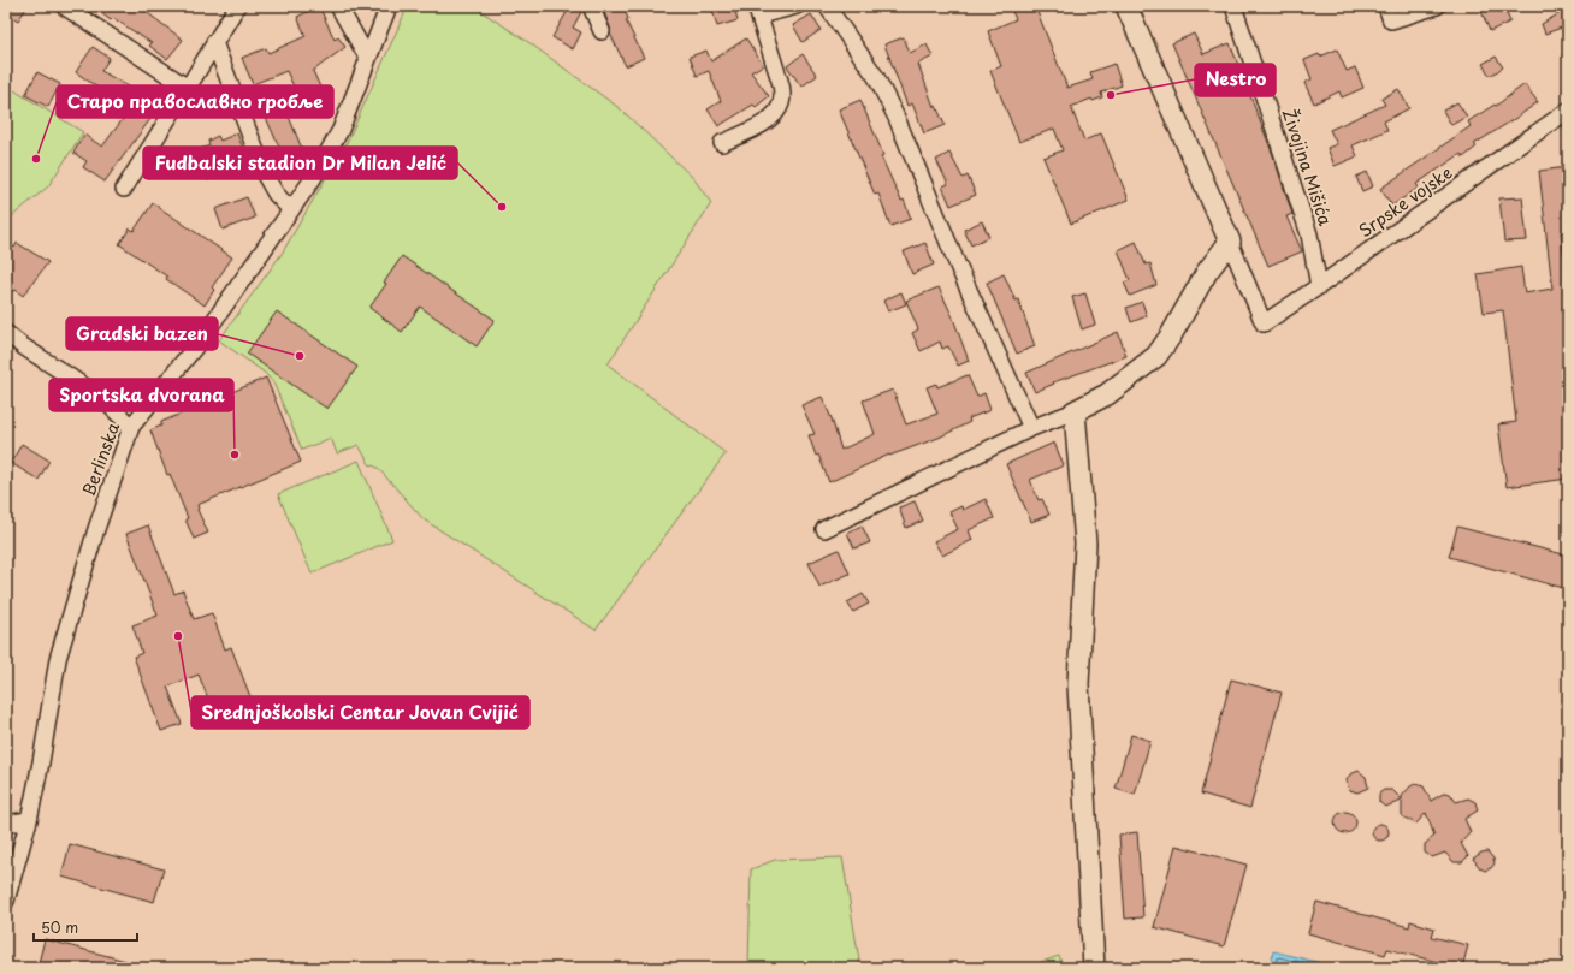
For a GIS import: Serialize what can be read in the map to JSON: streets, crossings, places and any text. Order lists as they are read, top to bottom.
{
  "streets": {
    "street": ["Živojina Mišića", "Srpske vojske", "Berlinska"]
  },
  "crossings": [
    ["Živojina Mišića", "Srpske vojske"]
  ],
  "places": [
    "Nestro",
    "Старо православно гробље",
    "Fudbalski stadion Dr Milan Jelić",
    "Gradski bazen",
    "Sportska dvorana",
    "Srednjoškolski Centar Jovan Cvijić"
  ],
  "scale_bar": "50 m"
}
